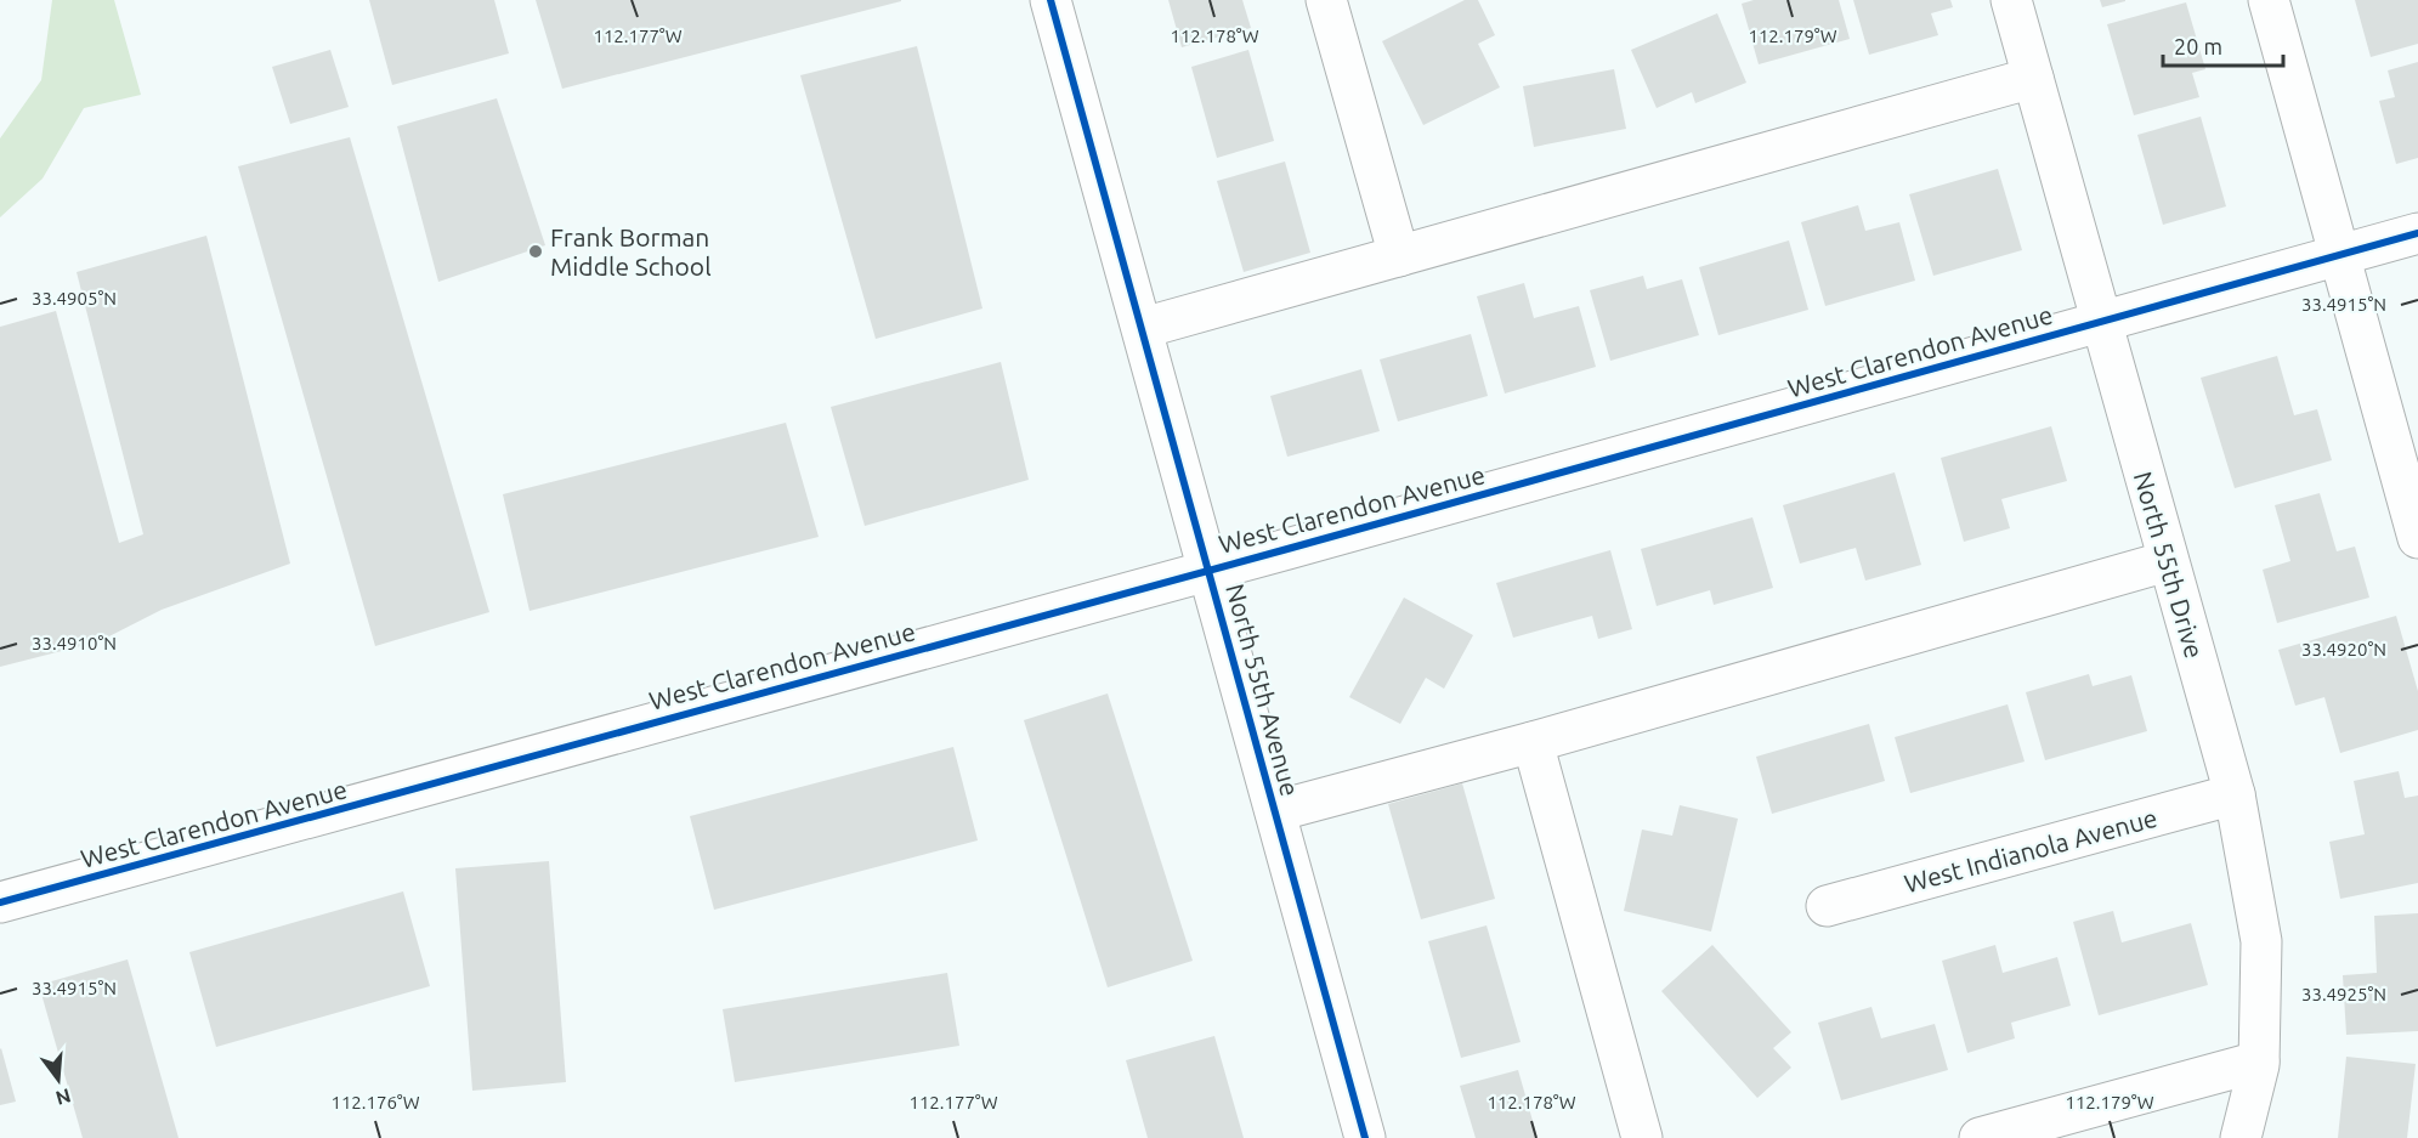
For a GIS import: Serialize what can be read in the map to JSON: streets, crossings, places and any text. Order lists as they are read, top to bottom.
{
  "streets": {
    "street": [
      "West Clarendon Avenue",
      "North 55th Drive",
      "North 55th Avenue",
      "West Indianola Avenue"
    ]
  },
  "crossings": [
    ["West Clarendon Avenue", "North 55th Drive"],
    ["West Clarendon Avenue", "North 55th Avenue"],
    ["North 55th Drive", "West Indianola Avenue"]
  ],
  "places": ["Frank Borman Middle School"],
  "scale_bar": "20 m",
  "north": "bottom",
  "coordinates": [
    "112.177°W",
    "112.178°W",
    "112.179°W",
    "33.4905°N",
    "33.4915°N",
    "33.4910°N",
    "33.4920°N",
    "33.4925°N",
    "112.176°W"
  ]
}
